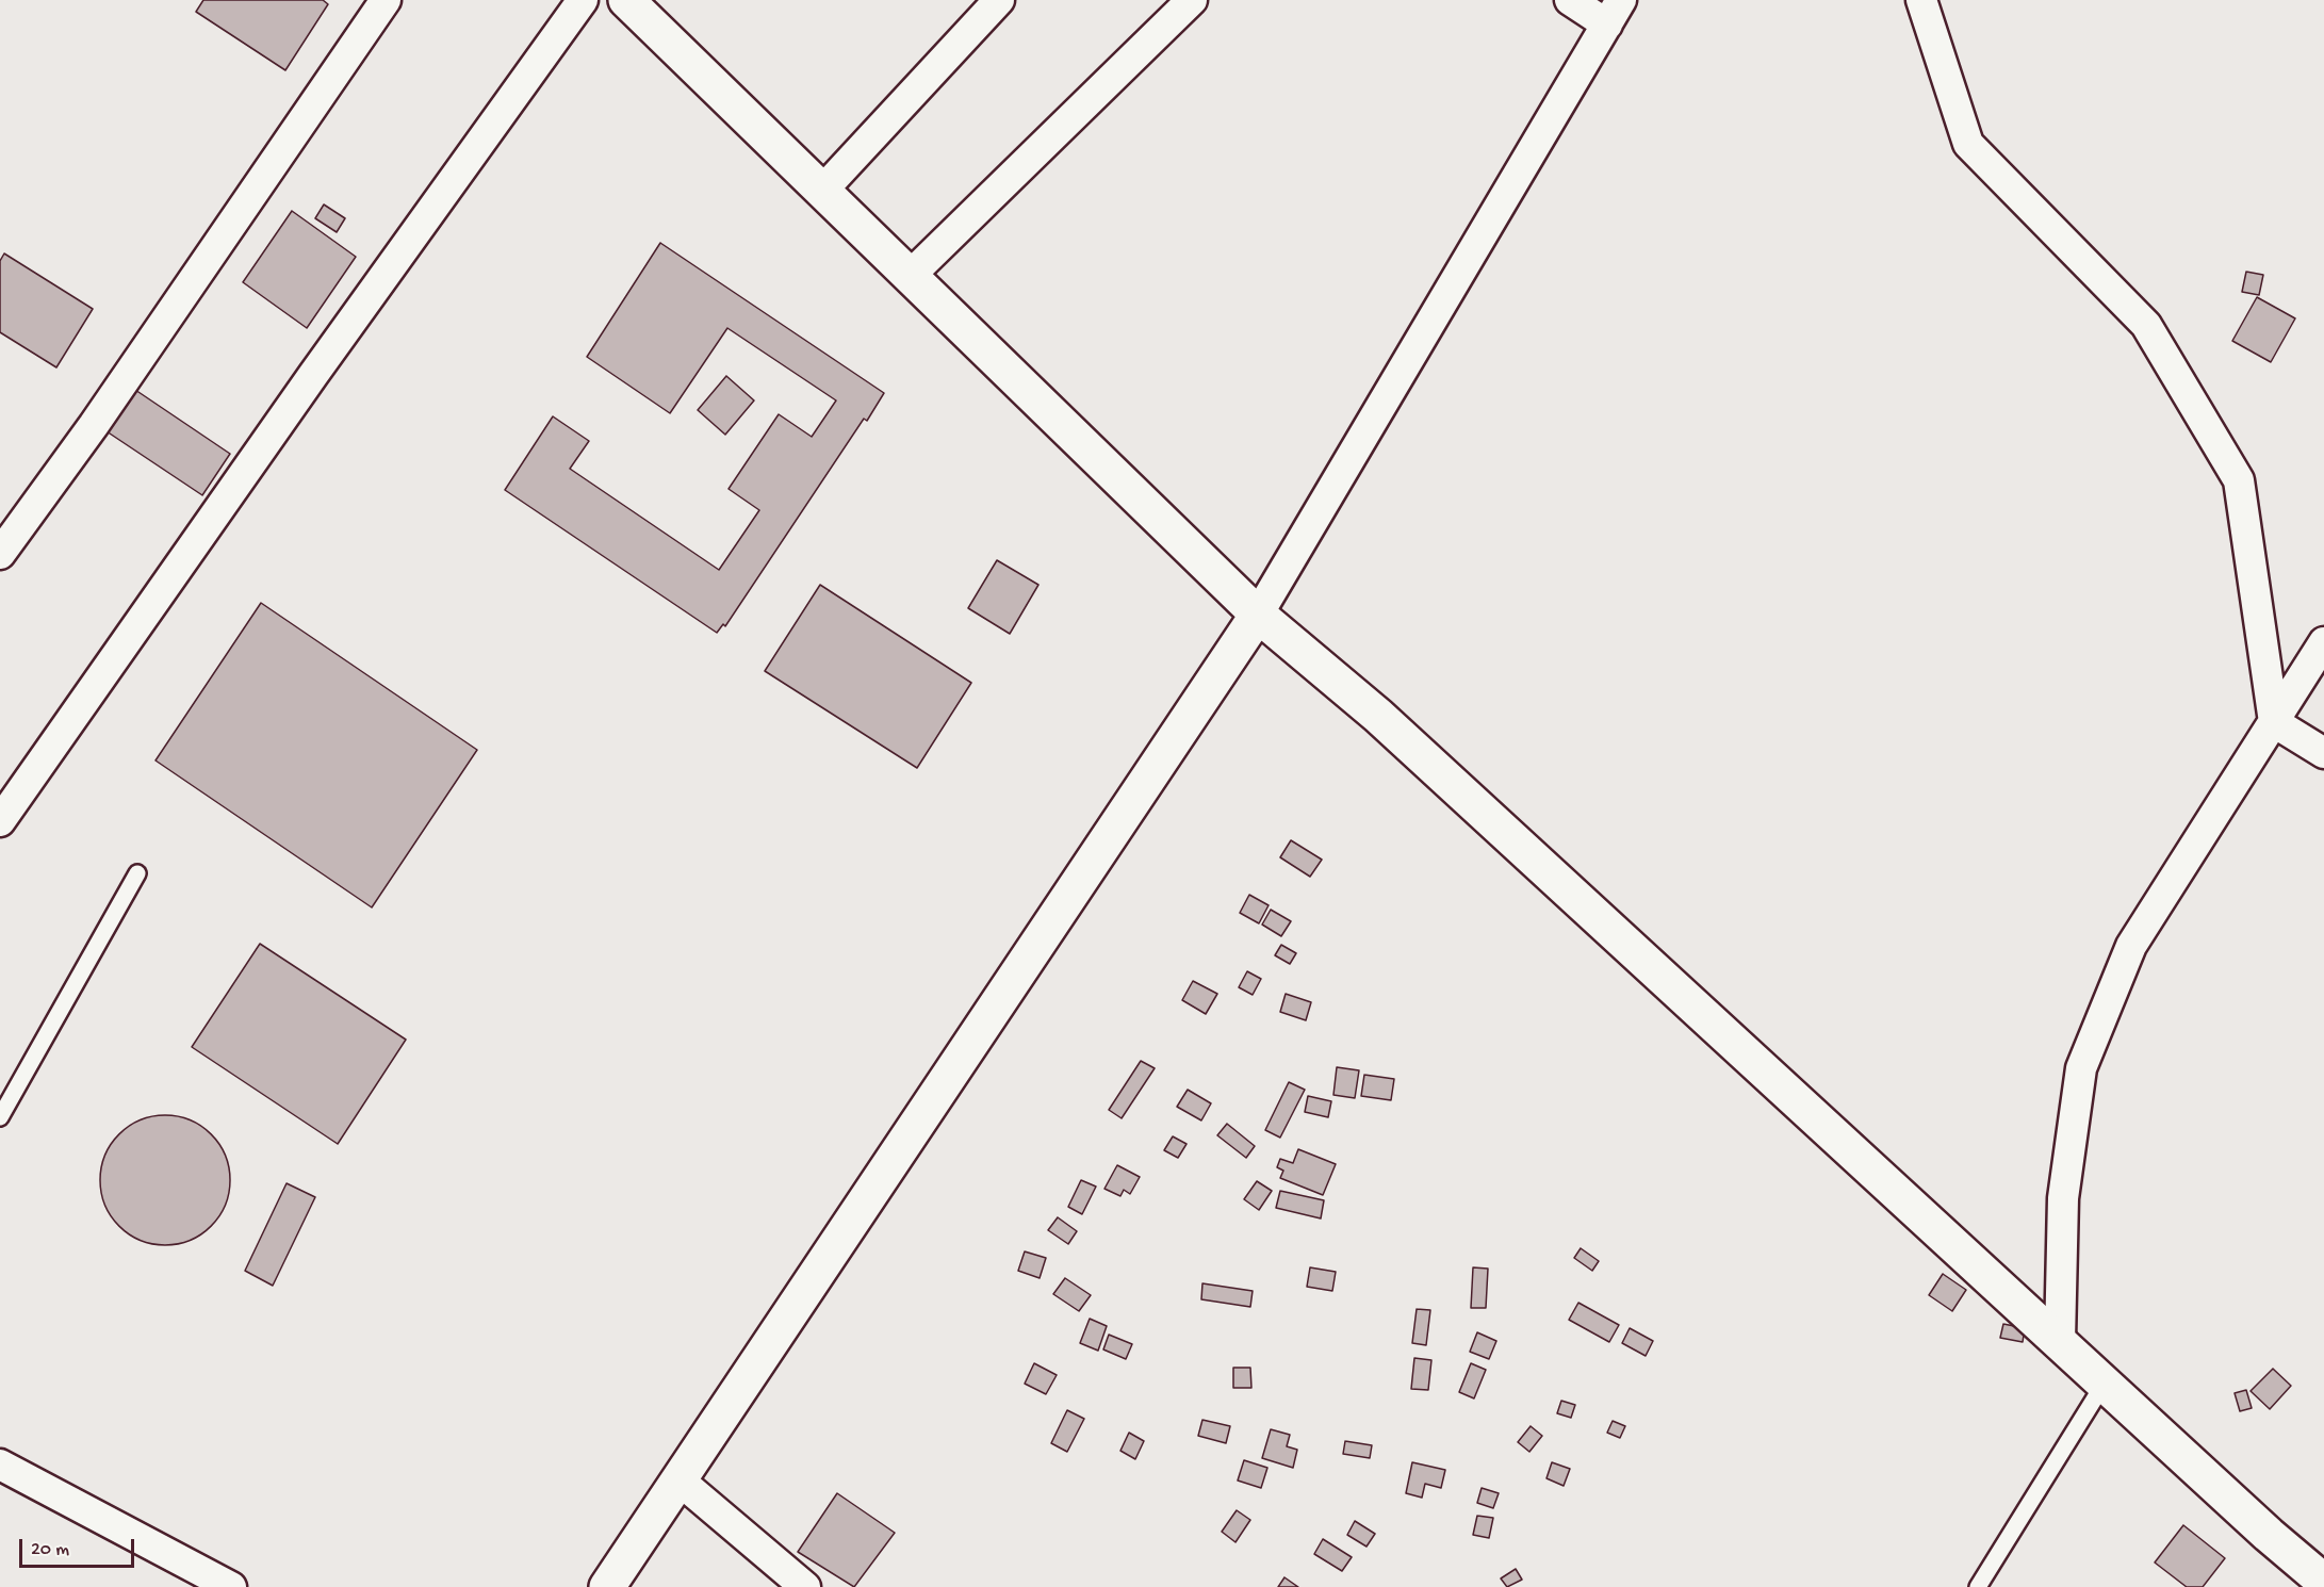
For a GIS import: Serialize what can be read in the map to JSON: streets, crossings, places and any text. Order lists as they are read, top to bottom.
{
  "scale_bar": "20 m"
}
